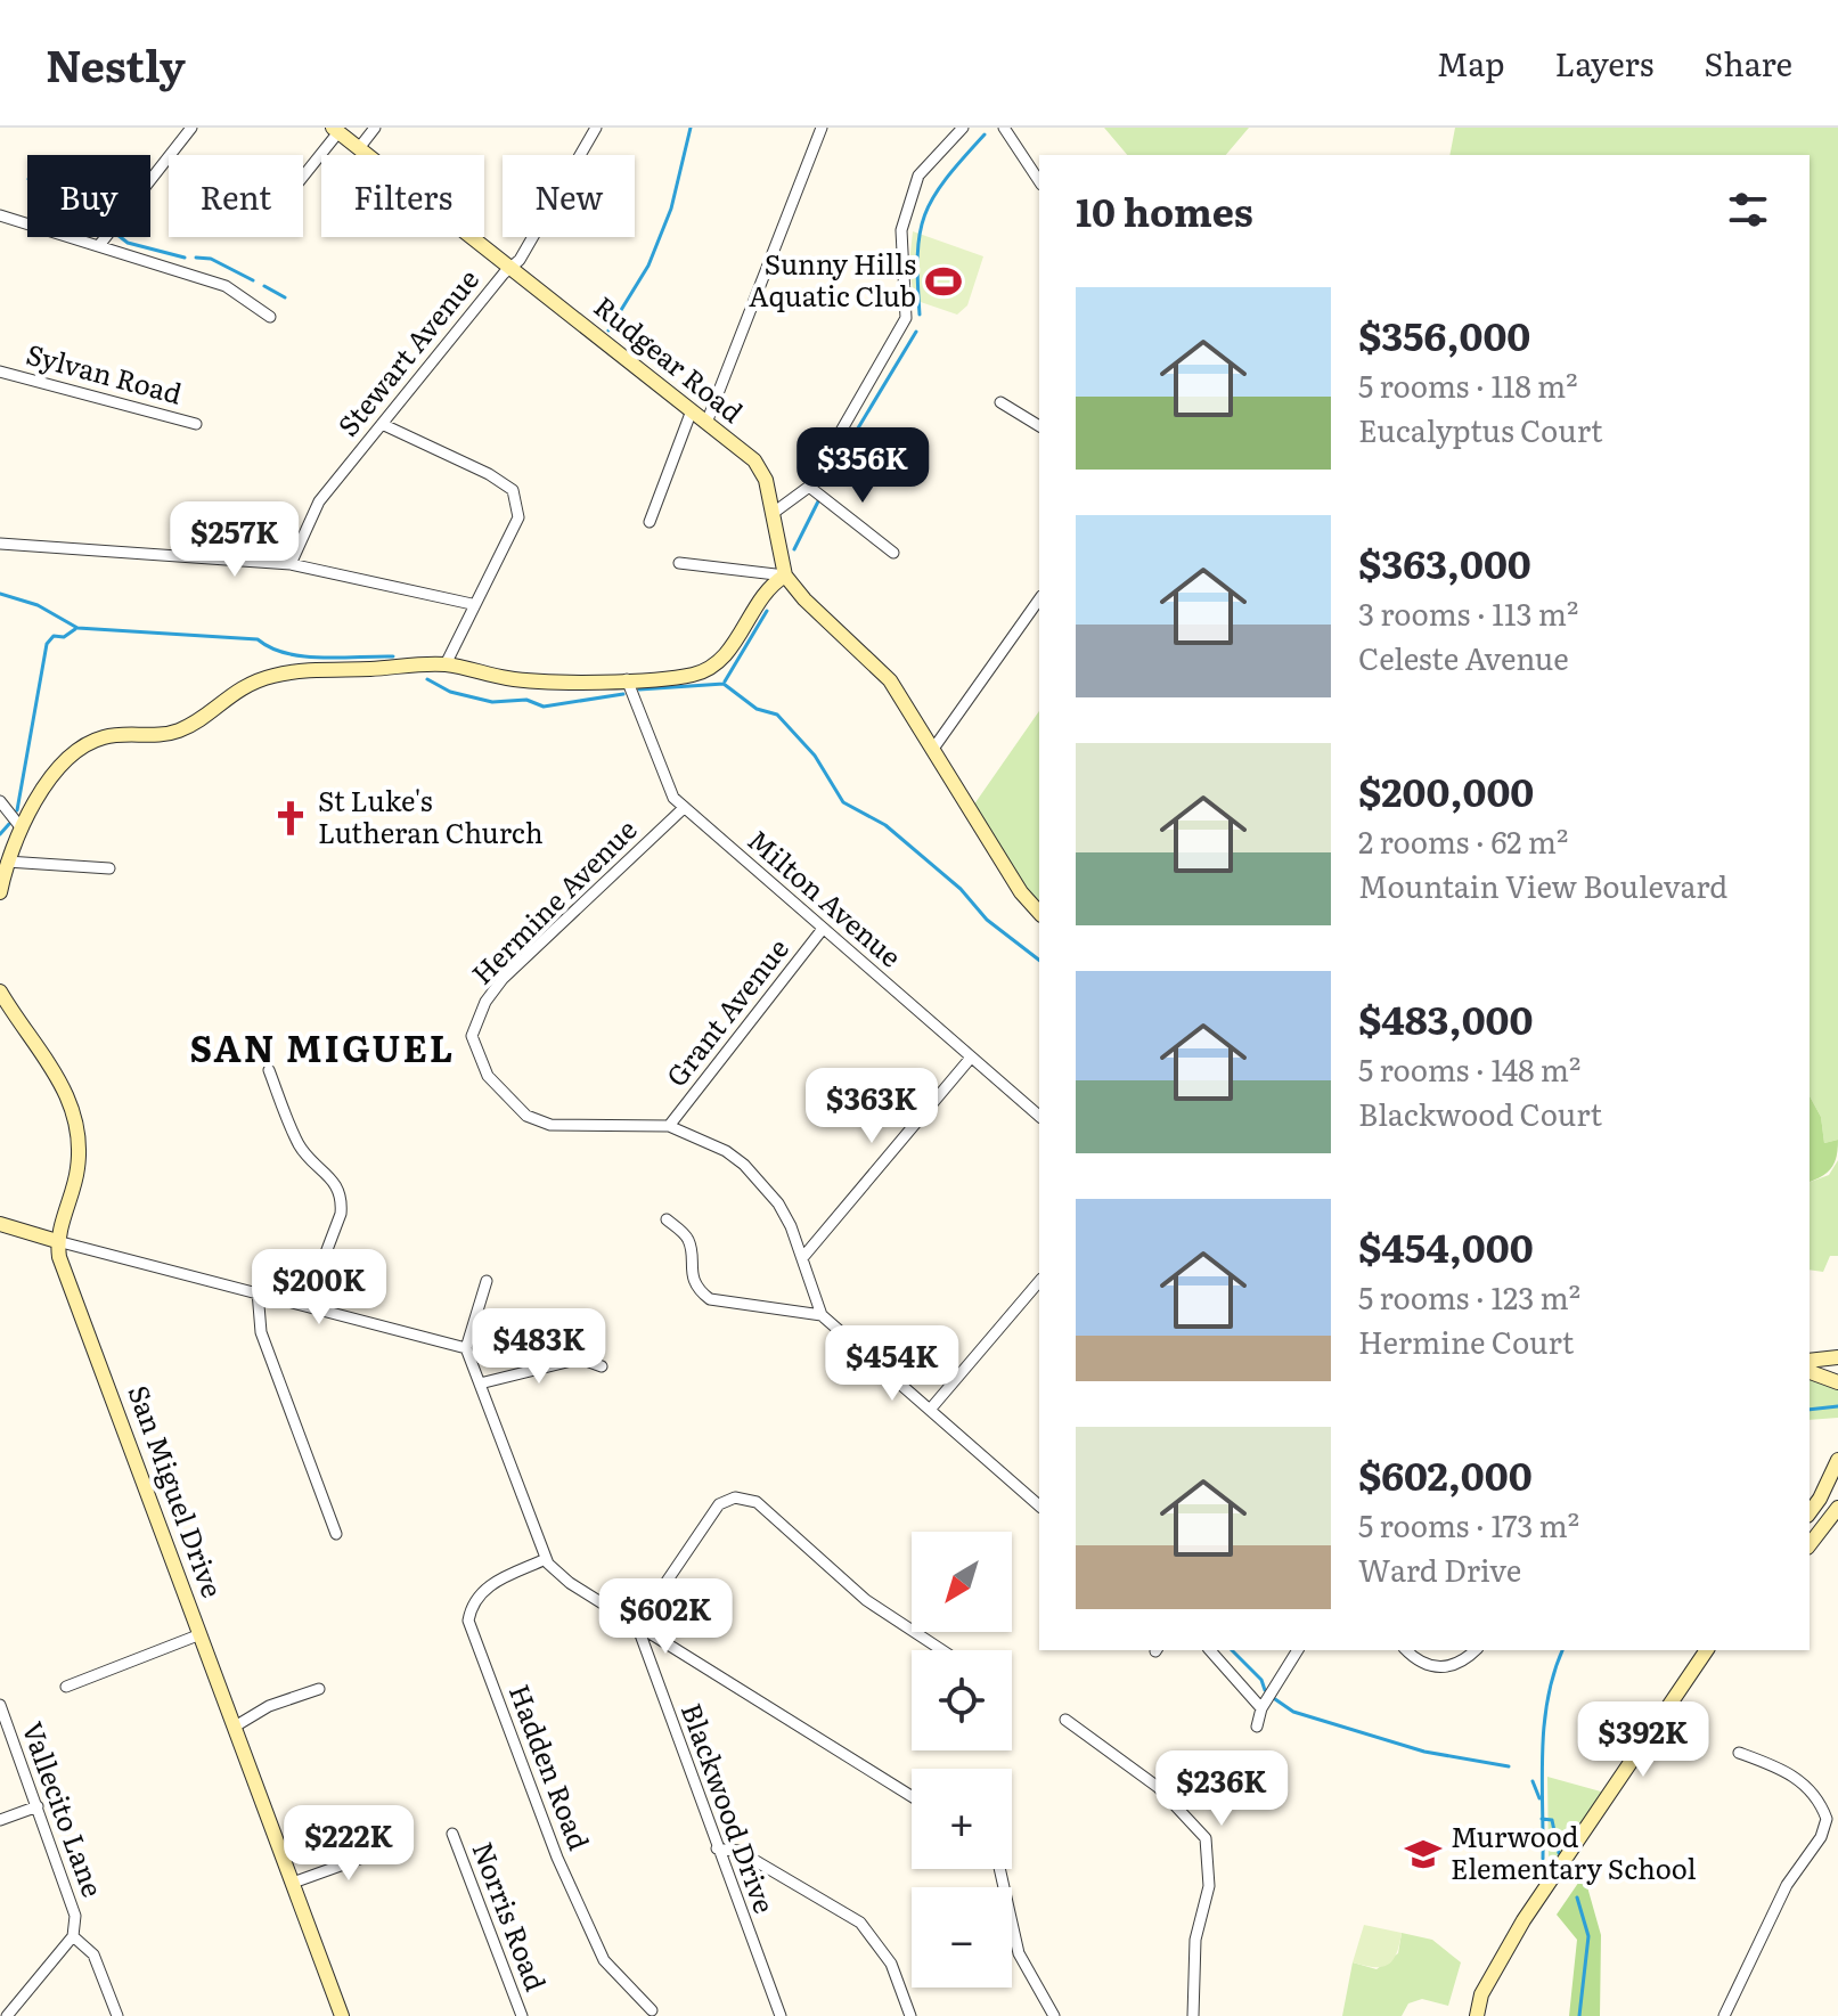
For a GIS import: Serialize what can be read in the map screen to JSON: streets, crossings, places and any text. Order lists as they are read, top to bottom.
{
  "streets": {
    "street": [
      "Stewart Avenue",
      "Rudgear Road",
      "Sylvan Road",
      "Milton Avenue",
      "Hermine Avenue",
      "Grant Avenue",
      "San Miguel Drive",
      "Hadden Road",
      "Blackwood Drive",
      "Vallecito Lane",
      "Norris Road"
    ]
  },
  "crossings": [
    ["Stewart Avenue", "Rudgear Road"],
    ["Milton Avenue", "Hermine Avenue"],
    ["Milton Avenue", "Grant Avenue"],
    ["Hermine Avenue", "Grant Avenue"]
  ],
  "districts": ["SAN MIGUEL"],
  "places": {
    "sports": ["Sunny Hills Aquatic Club"],
    "church": ["St Luke's Lutheran Church"],
    "school or university": ["Murwood Elementary School"]
  },
  "north": "bottom left",
  "page": {
    "header": "Nestly",
    "nav": ["Map", "Layers", "Share"],
    "chip": [
      "Buy",
      "Rent",
      "Filters",
      "New"
    ],
    "heading": "10 homes",
    "list": [
      {
        "name": "$356,000",
        "note": "5 rooms · 118 m² · Eucalyptus Court"
      },
      {
        "name": "$363,000",
        "note": "3 rooms · 113 m² · Celeste Avenue"
      },
      {
        "name": "$200,000",
        "note": "2 rooms · 62 m² · Mountain View Boulevard"
      },
      {
        "name": "$483,000",
        "note": "5 rooms · 148 m² · Blackwood Court"
      },
      {
        "name": "$454,000",
        "note": "5 rooms · 123 m² · Hermine Court"
      },
      {
        "name": "$602,000",
        "note": "5 rooms · 173 m² · Ward Drive"
      }
    ],
    "price": [
      "$356K",
      "$257K",
      "$363K",
      "$200K",
      "$483K",
      "$454K",
      "$602K",
      "$392K",
      "$236K",
      "$222K"
    ],
    "map_buttons": ["+", "−"]
  }
}
